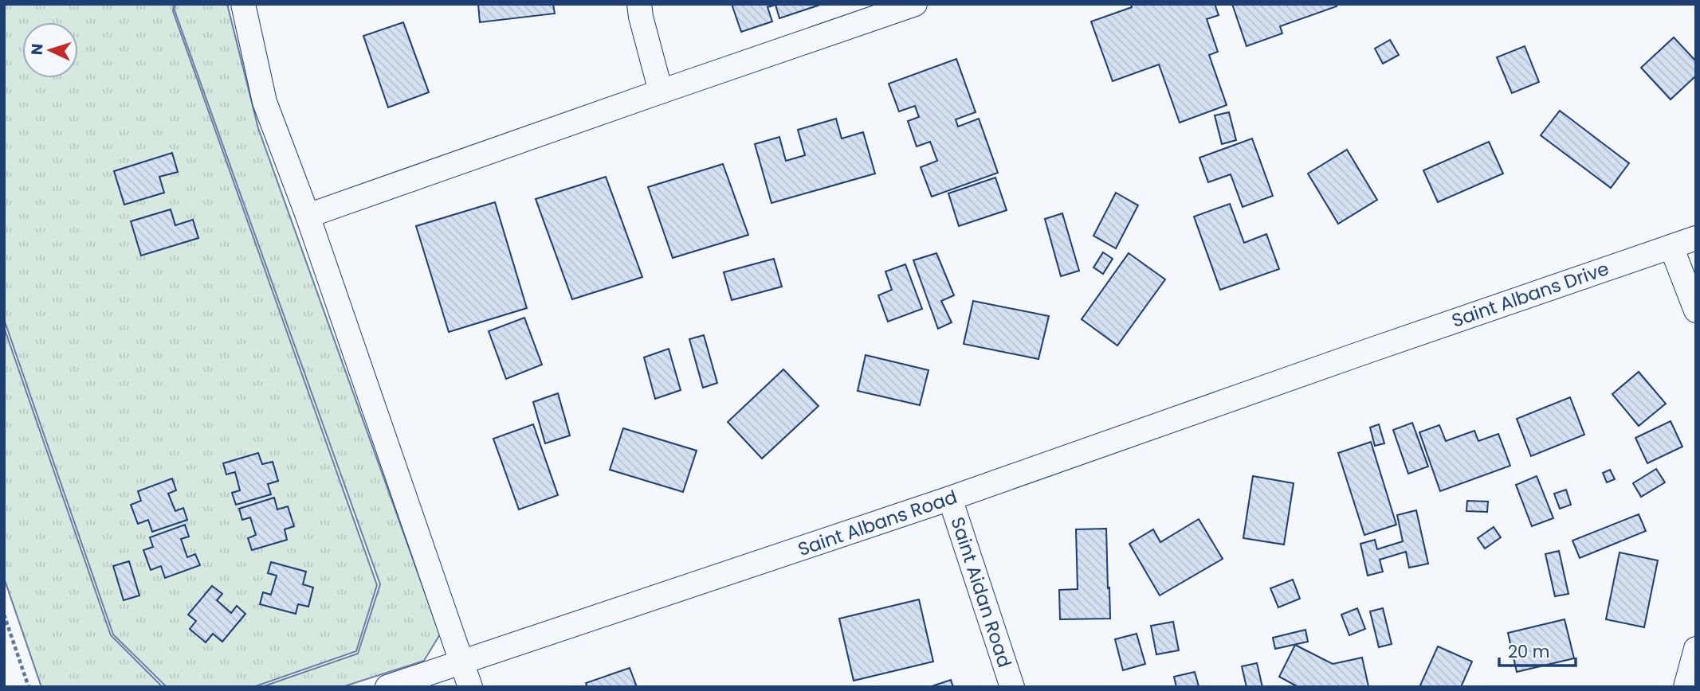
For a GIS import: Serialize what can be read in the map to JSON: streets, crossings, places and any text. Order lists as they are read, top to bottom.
{
  "streets": {
    "street": ["Saint Albans Drive", "Saint Albans Road", "Saint Aidan Road"]
  },
  "crossings": [
    ["Saint Albans Drive", "Saint Albans Road"],
    ["Saint Albans Road", "Saint Aidan Road"]
  ],
  "scale_bar": "20 m",
  "north": "left"
}
